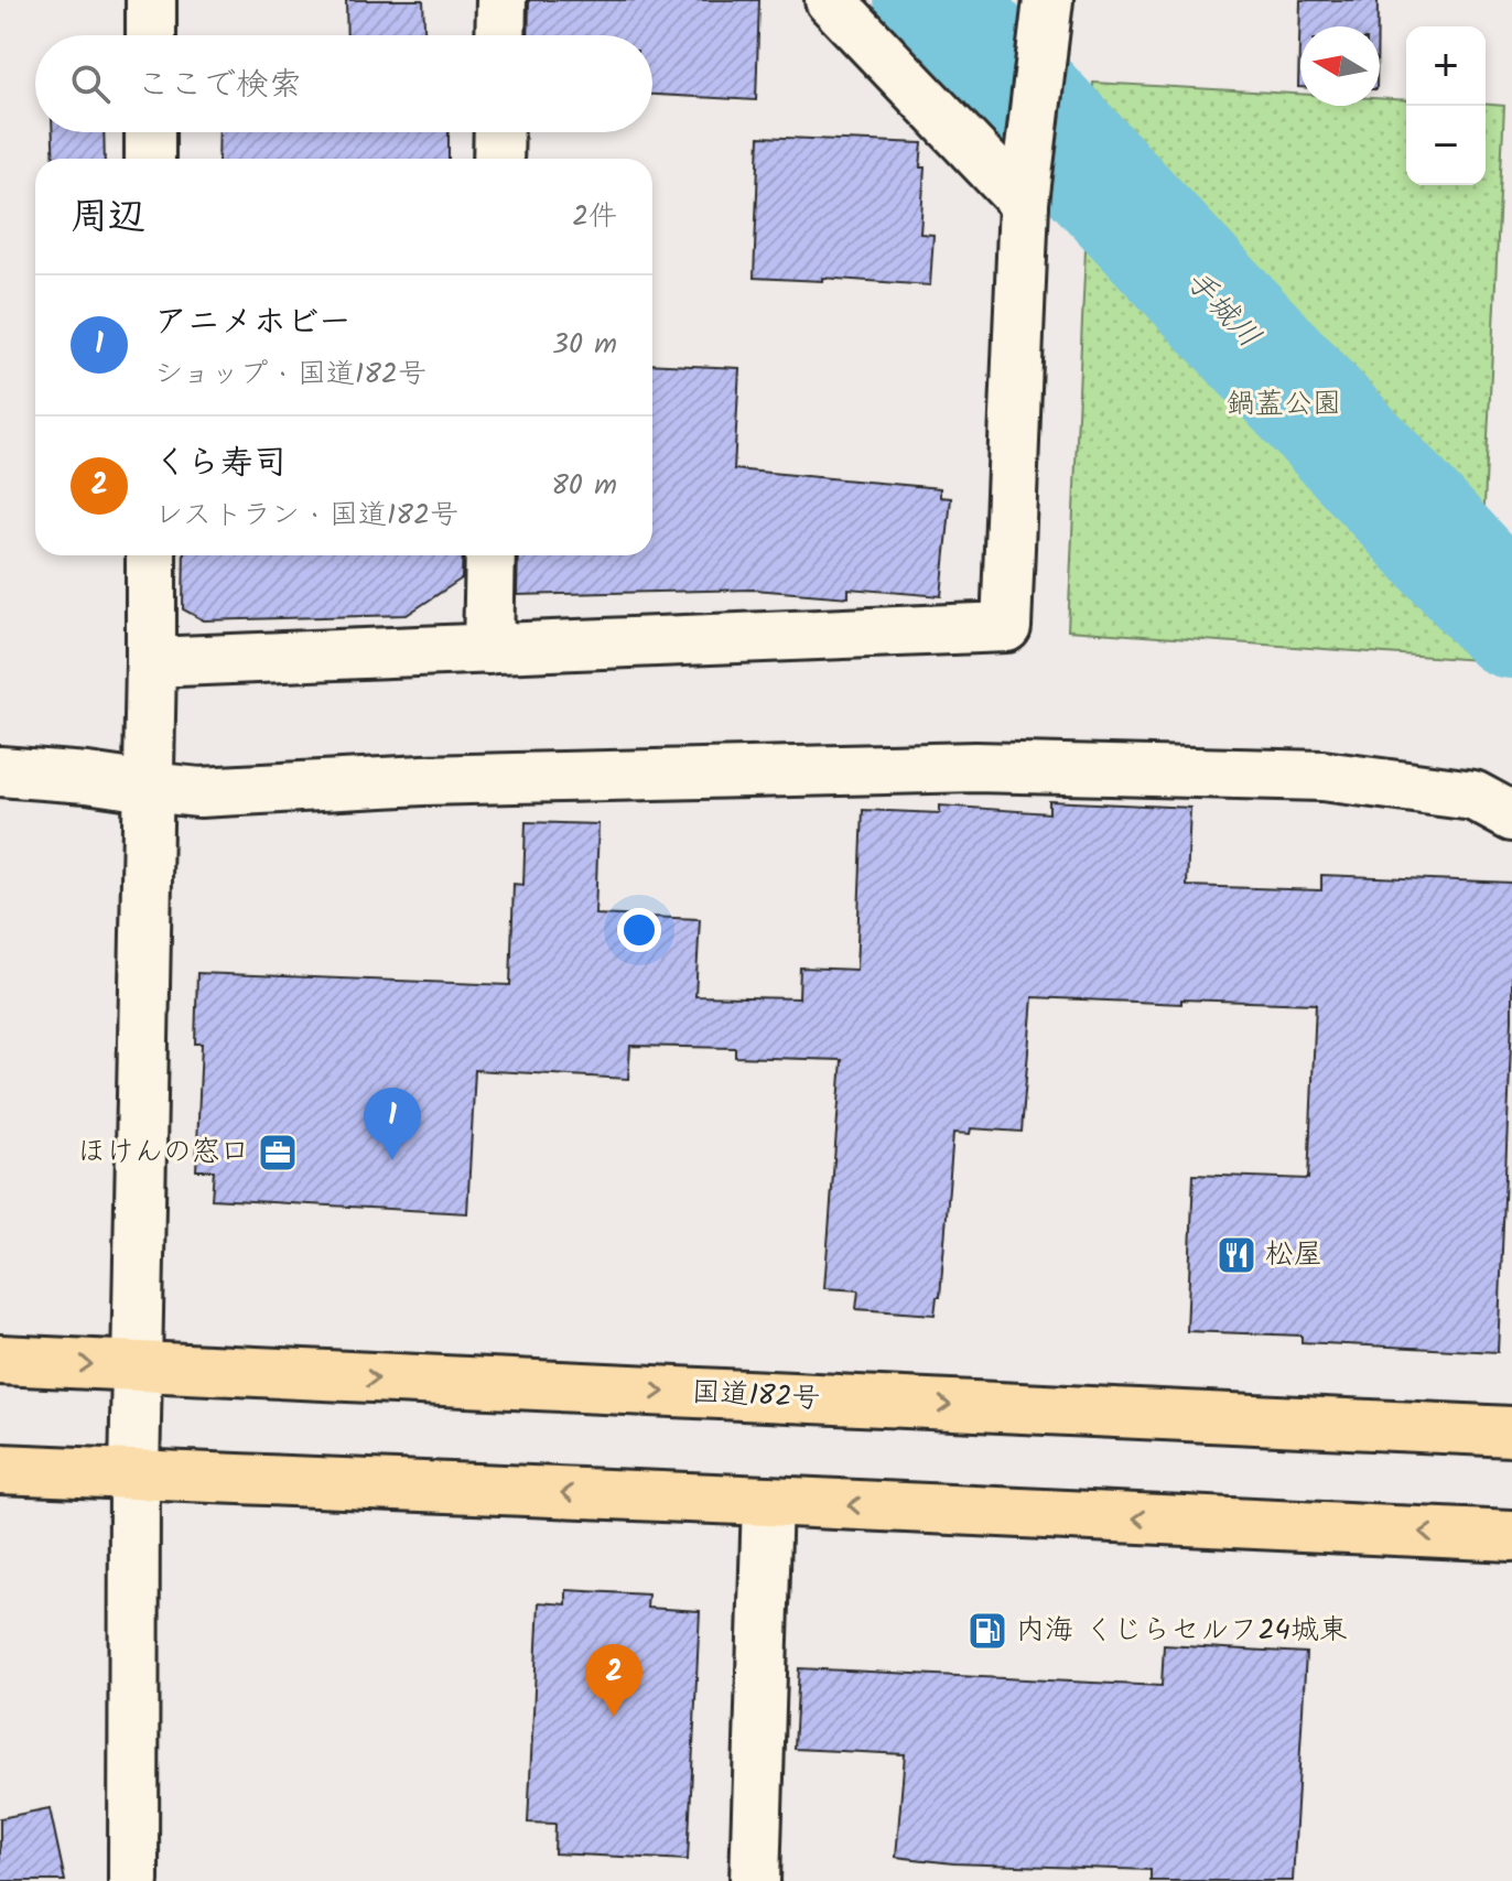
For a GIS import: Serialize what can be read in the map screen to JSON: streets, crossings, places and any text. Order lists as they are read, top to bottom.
{
  "streets": {
    "highway": ["国道182号"]
  },
  "water": ["手城川"],
  "parks": ["鍋蓋公園"],
  "places": {
    "office": ["ほけんの窓口"],
    "restaurant": ["松屋"],
    "fuel station": ["内海 くじらセルフ24城東"]
  },
  "north": "left",
  "page": {
    "map_buttons": ["+", "−"],
    "search": "ここで検索",
    "heading": ["周辺", "2件"],
    "list": [
      {
        "mark": "1",
        "name": "アニメホビー",
        "note": "ショップ · 国道182号",
        "value": "30 m"
      },
      {
        "mark": "2",
        "name": "くら寿司",
        "note": "レストラン · 国道182号",
        "value": "80 m"
      }
    ],
    "pins": ["1", "2"]
  }
}
